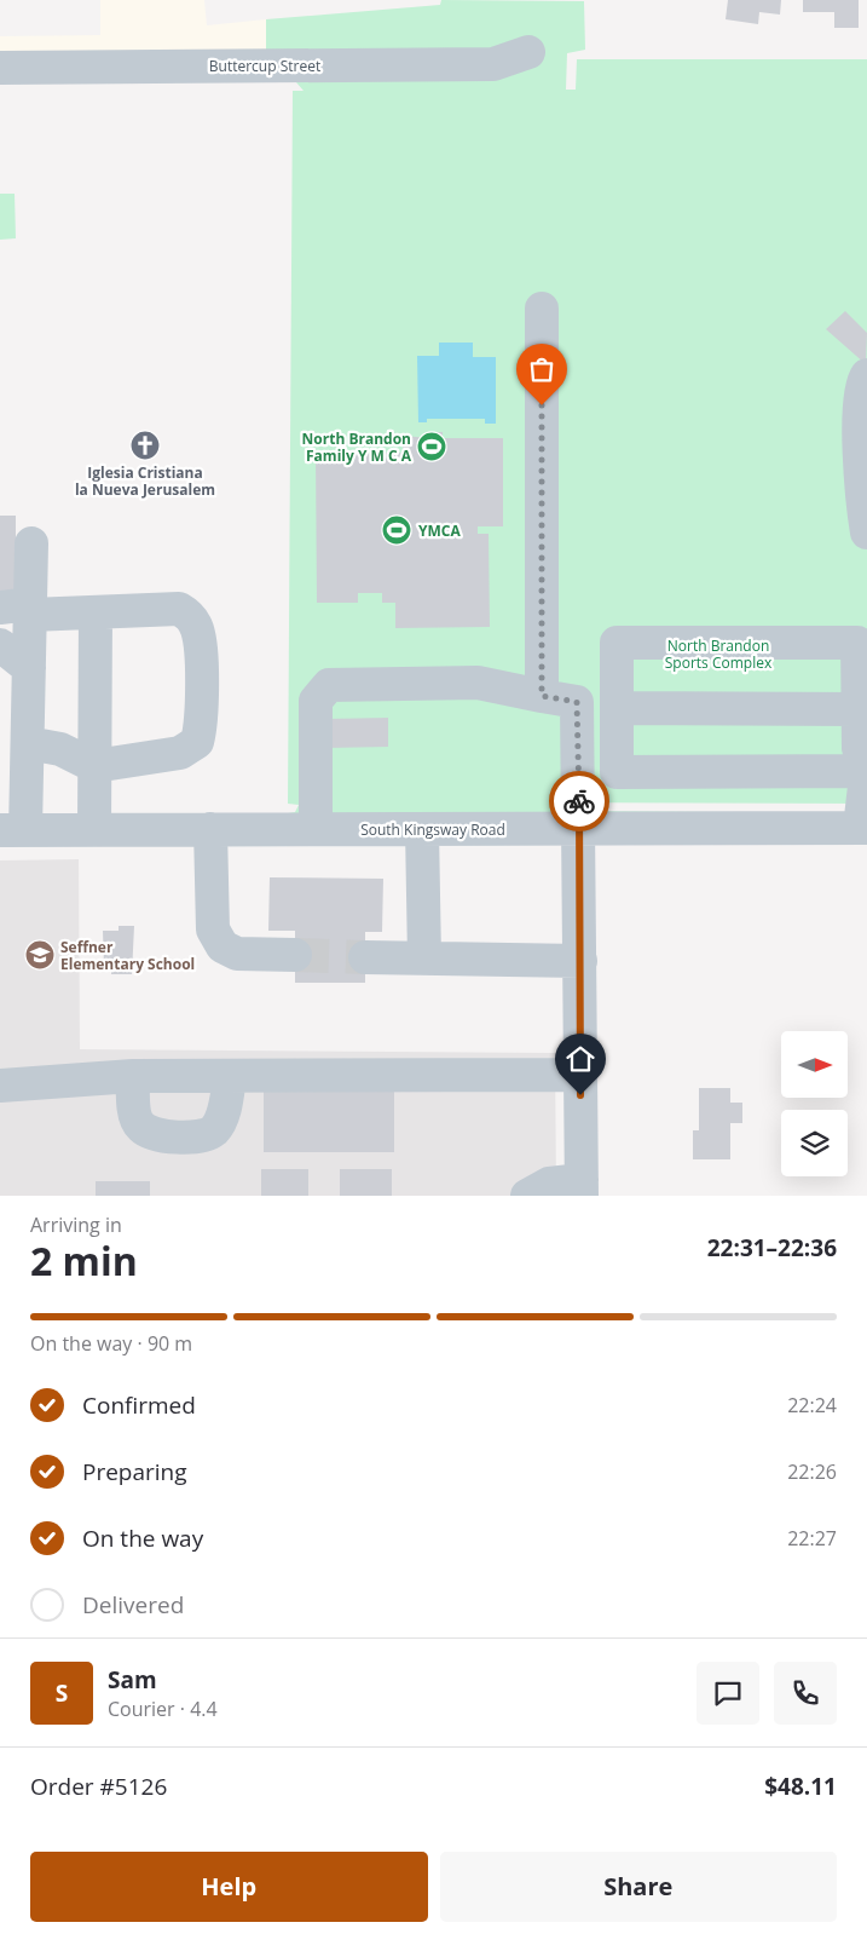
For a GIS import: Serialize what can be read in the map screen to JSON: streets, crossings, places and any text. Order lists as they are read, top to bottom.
{
  "streets": {
    "street": ["Buttercup Street", "South Kingsway Road"]
  },
  "parks": ["North Brandon Sports Complex"],
  "places": {
    "church": ["Iglesia Cristiana la Nueva Jerusalem"],
    "sports": ["North Brandon Family Y M C A", "YMCA"],
    "school or university": ["Seffner Elementary School"]
  },
  "north": "right",
  "page": {
    "heading": ["2 min", "Arriving in", "22:31–22:36"],
    "panel": [
      "Sam",
      "Courier · 4.4",
      "Order #5126",
      "$48.11"
    ],
    "bar": "On the way · 90 m",
    "list": [
      ["Confirmed", "22:24"],
      ["Preparing", "22:26"],
      ["On the way", "22:27"],
      "Delivered"
    ],
    "round": "S",
    "buttons": ["Help", "Share"]
  }
}
